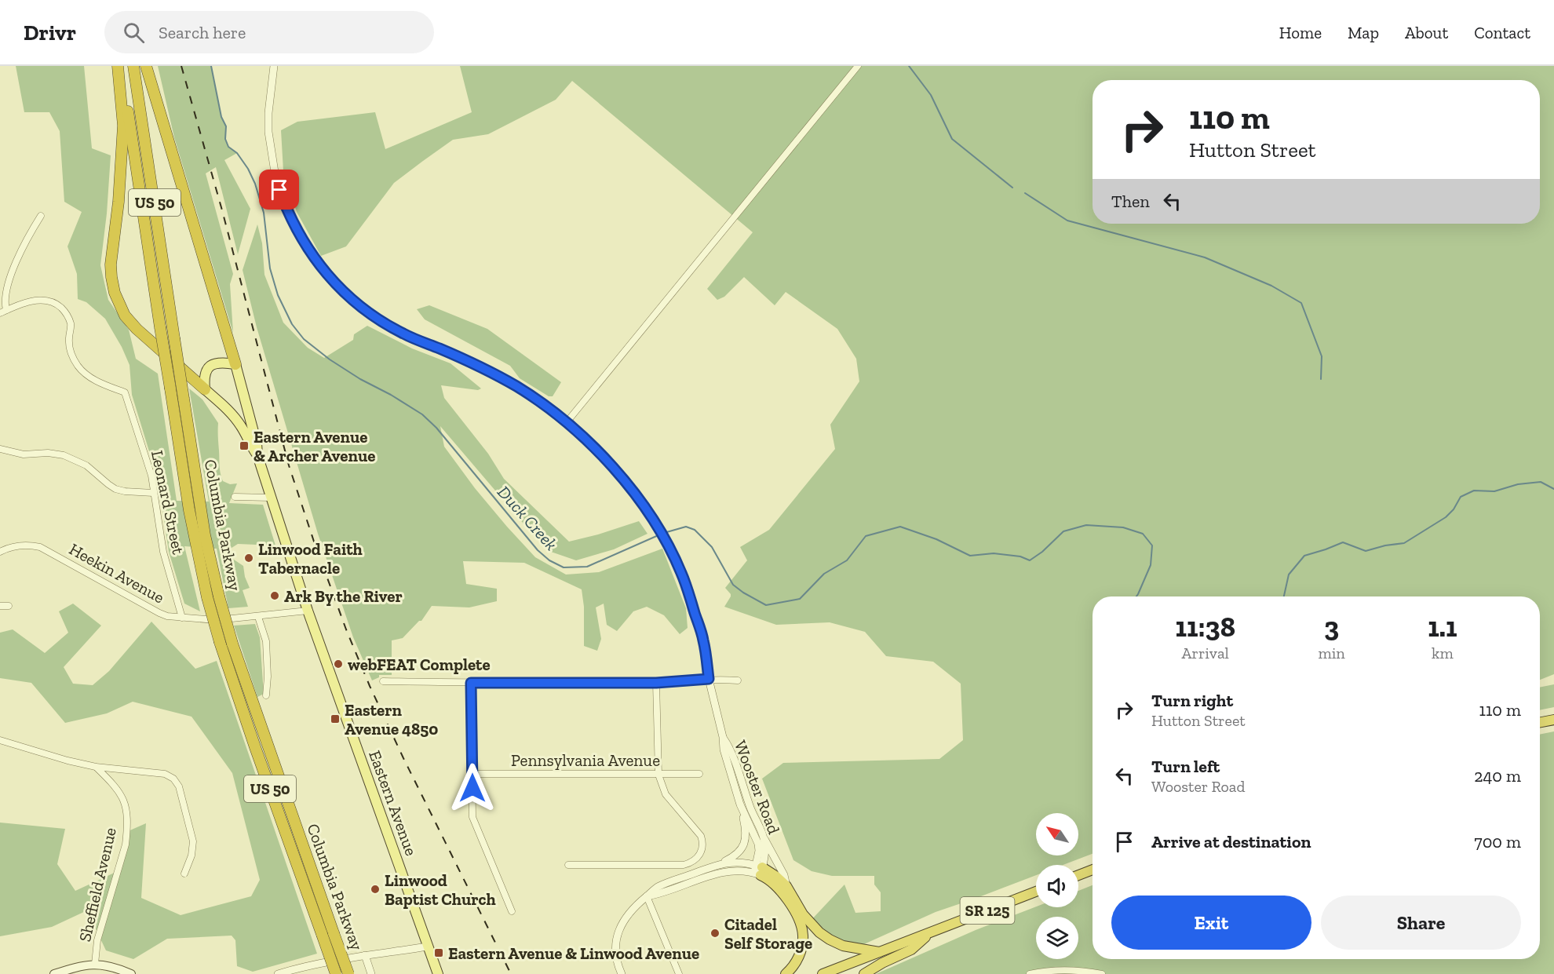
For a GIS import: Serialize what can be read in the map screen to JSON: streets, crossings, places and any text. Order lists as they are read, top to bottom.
{
  "streets": {
    "highway": ["US 50", "Columbia Parkway", "SR 125"],
    "main road": ["Eastern Avenue"],
    "street": [
      "Leonard Street",
      "Heekin Avenue",
      "Pennsylvania Avenue",
      "Wooster Road",
      "Sheffield Avenue"
    ]
  },
  "crossings": [
    ["Leonard Street", "Heekin Avenue"],
    ["Heekin Avenue", "Eastern Avenue"]
  ],
  "water": ["Duck Creek"],
  "places": {
    "transit": ["Eastern Avenue & Archer Avenue", "Eastern Avenue 4850", "Eastern Avenue & Linwood Avenue"],
    "other": [
      "Linwood Faith Tabernacle",
      "Ark By the River",
      "webFEAT Complete",
      "Linwood Baptist Church",
      "Citadel Self Storage"
    ]
  },
  "north": "top left",
  "page": {
    "header": "Drivr",
    "search": "Search here",
    "nav": [
      "Home",
      "Map",
      "About",
      "Contact"
    ],
    "turn": ["110 m", "Hutton Street"],
    "then": "Then",
    "eta": [
      "11:38",
      "Arrival",
      "3",
      "min",
      "1.1",
      "km"
    ],
    "list": [
      {
        "name": "Turn right",
        "note": "Hutton Street",
        "value": "110 m"
      },
      {
        "name": "Turn left",
        "note": "Wooster Road",
        "value": "240 m"
      },
      {
        "name": "Arrive at destination",
        "value": "700 m"
      }
    ],
    "buttons": ["Exit", "Share"]
  }
}
